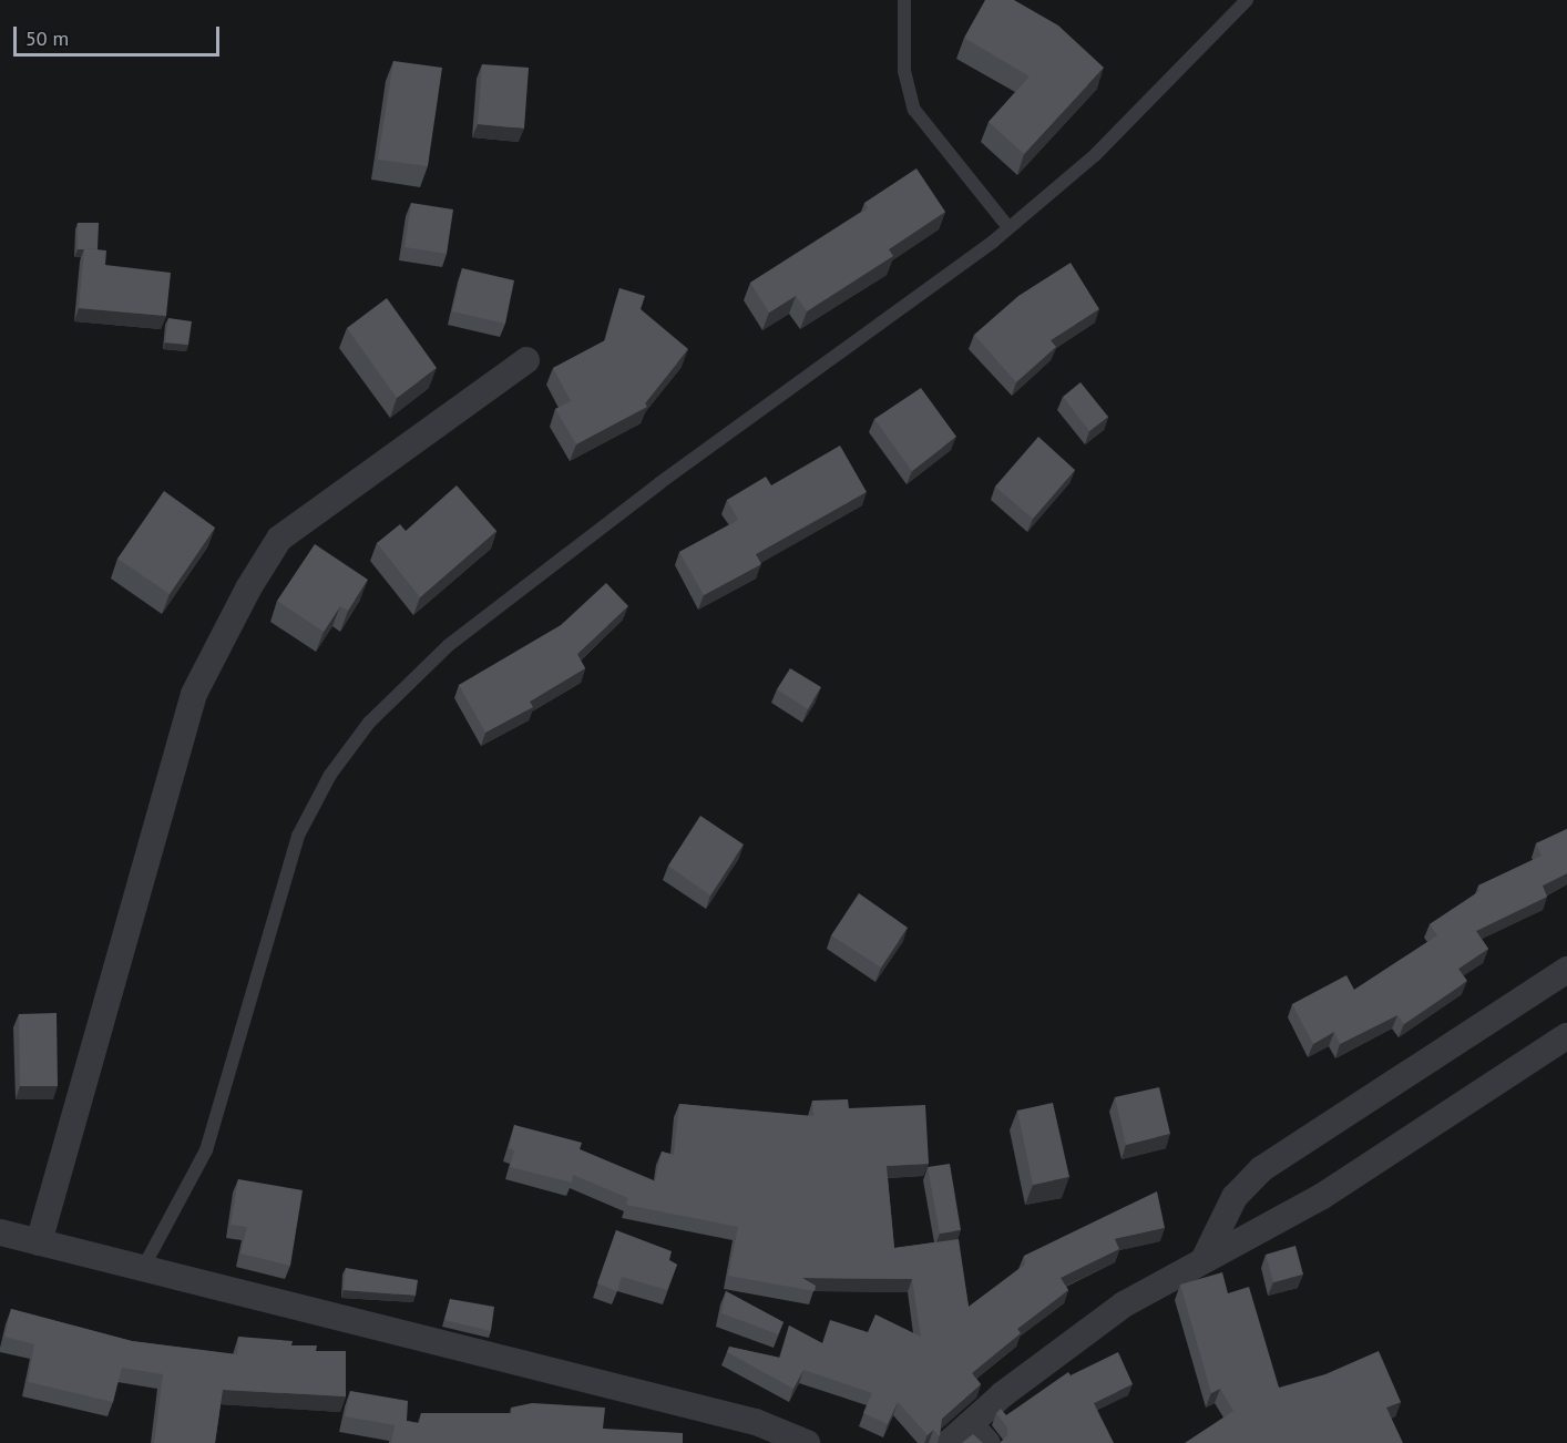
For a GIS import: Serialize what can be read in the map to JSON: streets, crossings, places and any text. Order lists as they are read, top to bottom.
{
  "scale_bar": "50 m"
}
